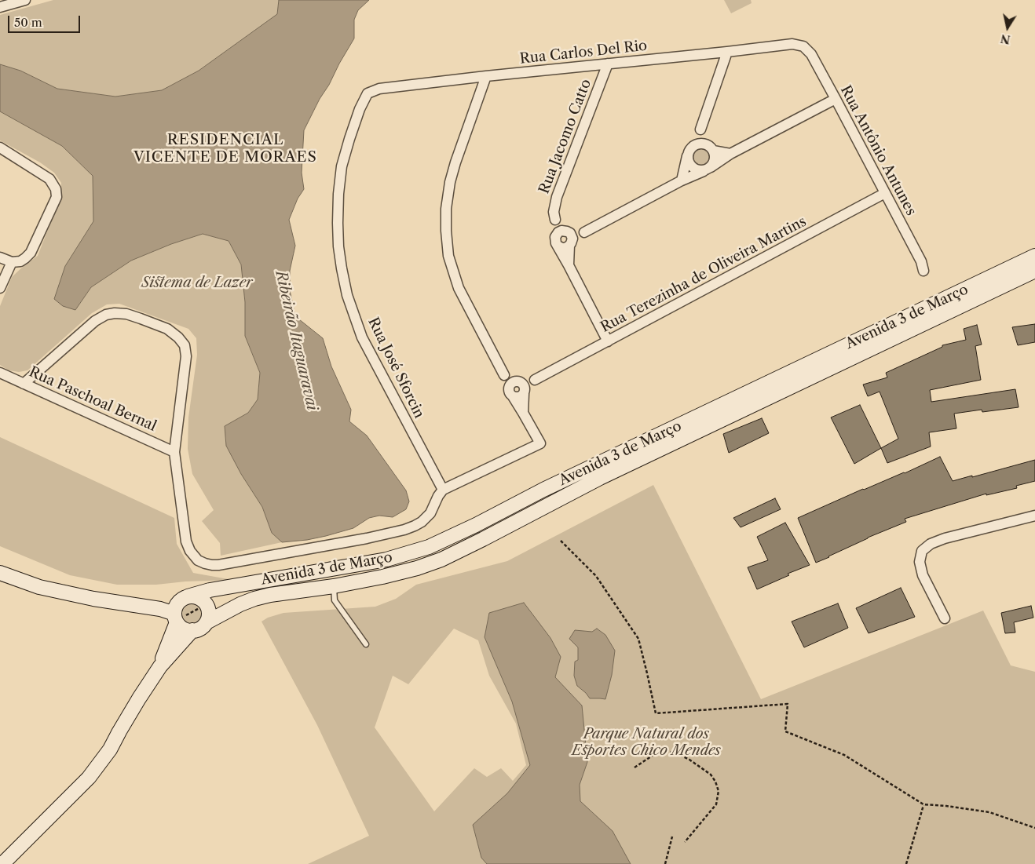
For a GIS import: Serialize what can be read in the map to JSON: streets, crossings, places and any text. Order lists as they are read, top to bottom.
{
  "streets": {
    "main road": ["Avenida 3 de Março"],
    "street": [
      "Rua Carlos Del Rio",
      "Rua Jacomo Catto",
      "Rua Antônio Antunes",
      "Rua Terezinha de Oliveira Martins",
      "Rua José Sforcin",
      "Rua Paschoal Bernal"
    ]
  },
  "crossings": [
    ["Rua Carlos Del Rio", "Rua Jacomo Catto"],
    ["Rua Carlos Del Rio", "Rua Antônio Antunes"],
    ["Rua Carlos Del Rio", "Rua José Sforcin"],
    ["Rua Jacomo Catto", "Rua Terezinha de Oliveira Martins"],
    ["Rua Antônio Antunes", "Rua Terezinha de Oliveira Martins"]
  ],
  "districts": ["RESIDENCIAL VICENTE DE MORAES"],
  "water": ["Ribeirão Itaguaravai"],
  "parks": ["Sistema de Lazer", "Parque Natural dos Esportes Chico Mendes"],
  "scale_bar": "50 m",
  "north": "bottom"
}
